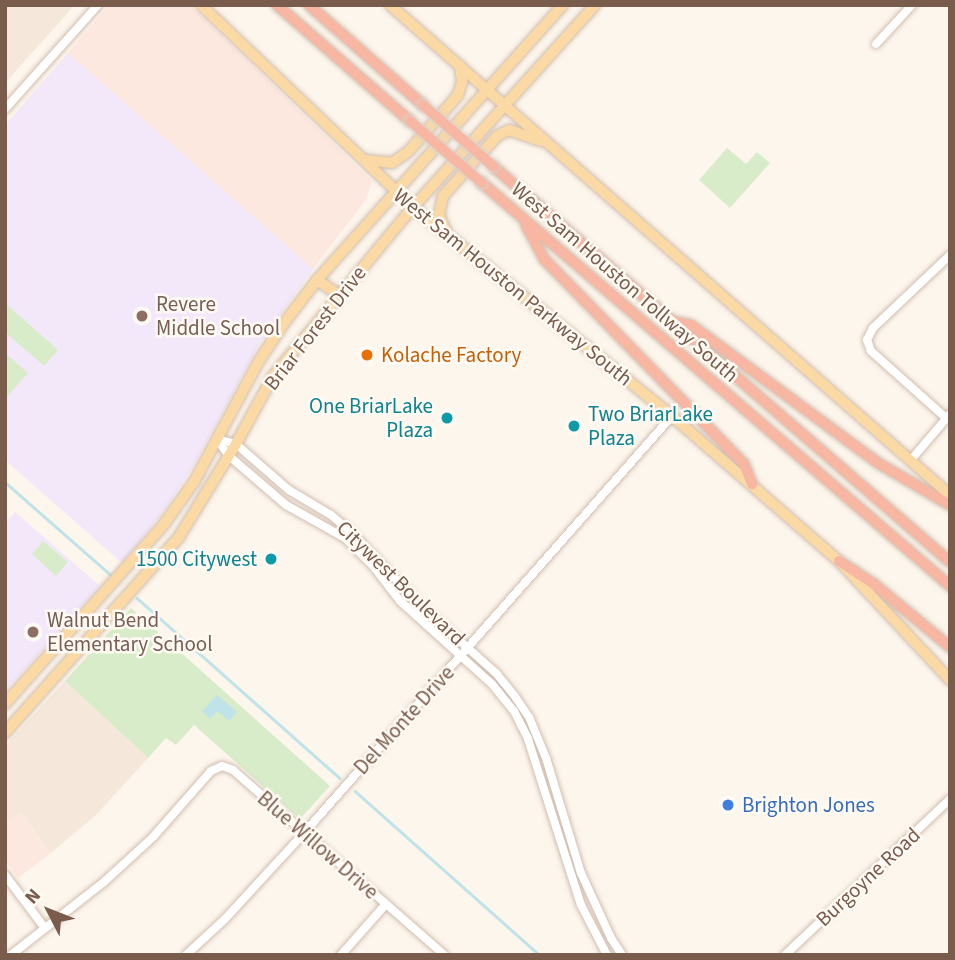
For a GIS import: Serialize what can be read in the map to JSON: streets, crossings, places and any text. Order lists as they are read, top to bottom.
{
  "streets": {
    "highway": ["West Sam Houston Tollway South"],
    "main road": ["West Sam Houston Parkway South", "Briar Forest Drive"],
    "street": [
      "Citywest Boulevard",
      "Del Monte Drive",
      "Blue Willow Drive",
      "Burgoyne Road"
    ]
  },
  "crossings": [
    ["West Sam Houston Parkway South", "Briar Forest Drive"],
    ["West Sam Houston Parkway South", "Del Monte Drive"],
    ["Briar Forest Drive", "Citywest Boulevard"],
    ["Citywest Boulevard", "Del Monte Drive"],
    ["Del Monte Drive", "Blue Willow Drive"]
  ],
  "places": [
    "Revere Middle School",
    "Kolache Factory",
    "One BriarLake Plaza",
    "Two BriarLake Plaza",
    "1500 Citywest",
    "Walnut Bend Elementary School",
    "Brighton Jones"
  ],
  "north": "top left"
}
